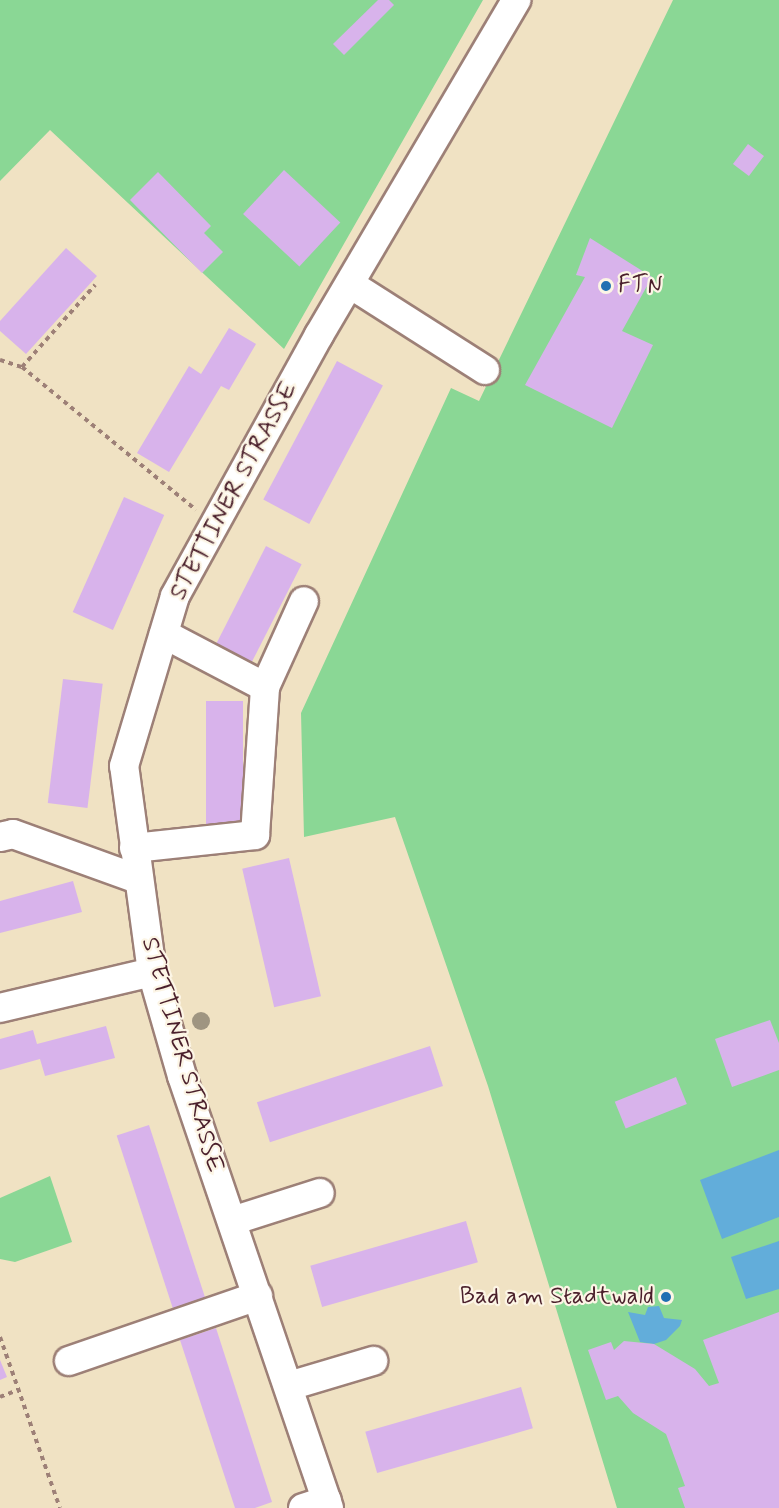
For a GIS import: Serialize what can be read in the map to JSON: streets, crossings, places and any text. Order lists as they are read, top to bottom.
{
  "streets": {
    "street": ["STETTINER STRASSE"]
  },
  "places": ["FTN", "Bad am Stadtwald"]
}
